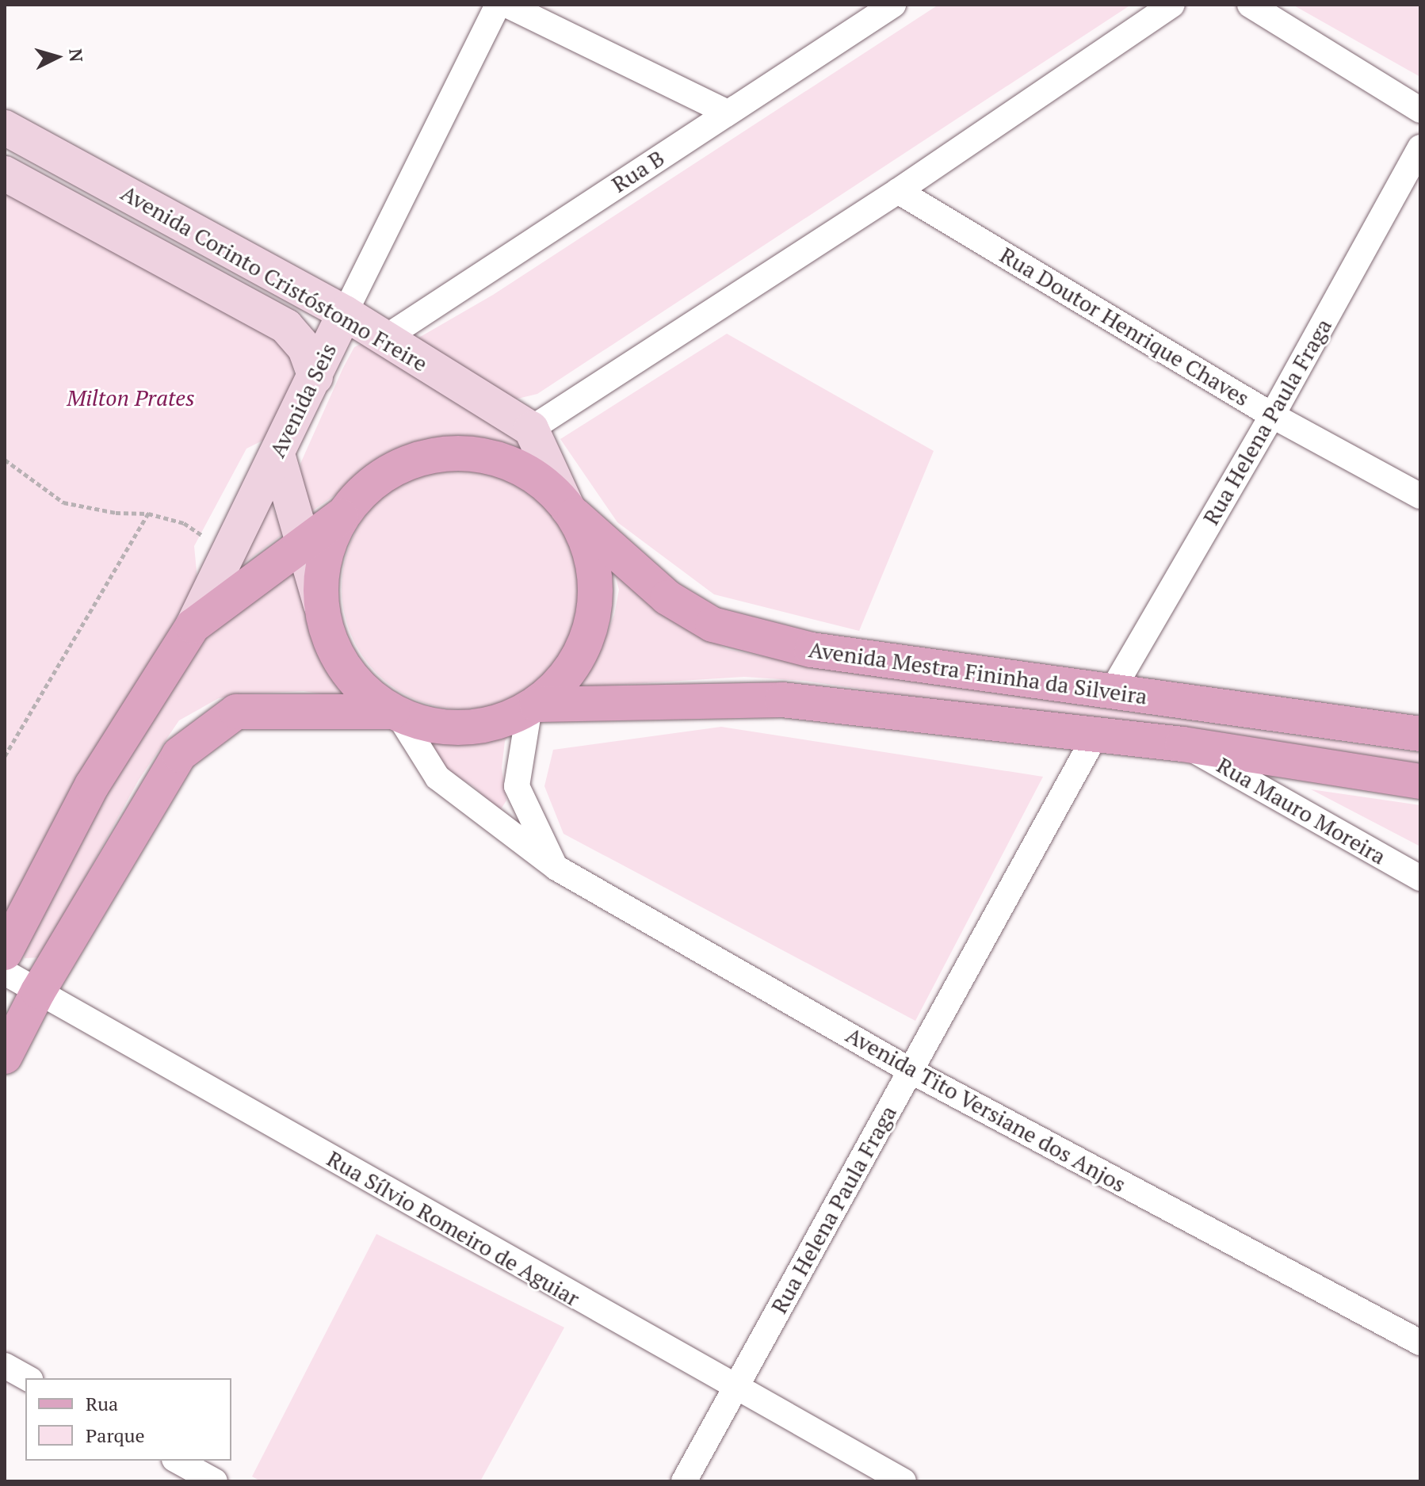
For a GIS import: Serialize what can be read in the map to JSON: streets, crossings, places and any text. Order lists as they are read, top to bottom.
{
  "streets": {
    "main road": ["Avenida Mestra Fininha da Silveira"],
    "street": [
      "Rua B",
      "Avenida Corinto Cristóstomo Freire",
      "Rua Doutor Henrique Chaves",
      "Avenida Seis",
      "Rua Helena Paula Fraga",
      "Rua Mauro Moreira",
      "Avenida Tito Versiane dos Anjos",
      "Rua Sílvio Romeiro de Aguiar"
    ]
  },
  "crossings": [
    ["Rua B", "Avenida Corinto Cristóstomo Freire"],
    ["Avenida Corinto Cristóstomo Freire", "Avenida Seis"],
    ["Rua Doutor Henrique Chaves", "Rua Helena Paula Fraga"],
    ["Rua Helena Paula Fraga", "Avenida Mestra Fininha da Silveira"],
    ["Rua Helena Paula Fraga", "Avenida Tito Versiane dos Anjos"],
    ["Rua Helena Paula Fraga", "Rua Sílvio Romeiro de Aguiar"],
    ["Avenida Mestra Fininha da Silveira", "Rua Mauro Moreira"]
  ],
  "parks": ["Milton Prates"],
  "legend": ["Rua", "Parque"],
  "north": "right"
}
